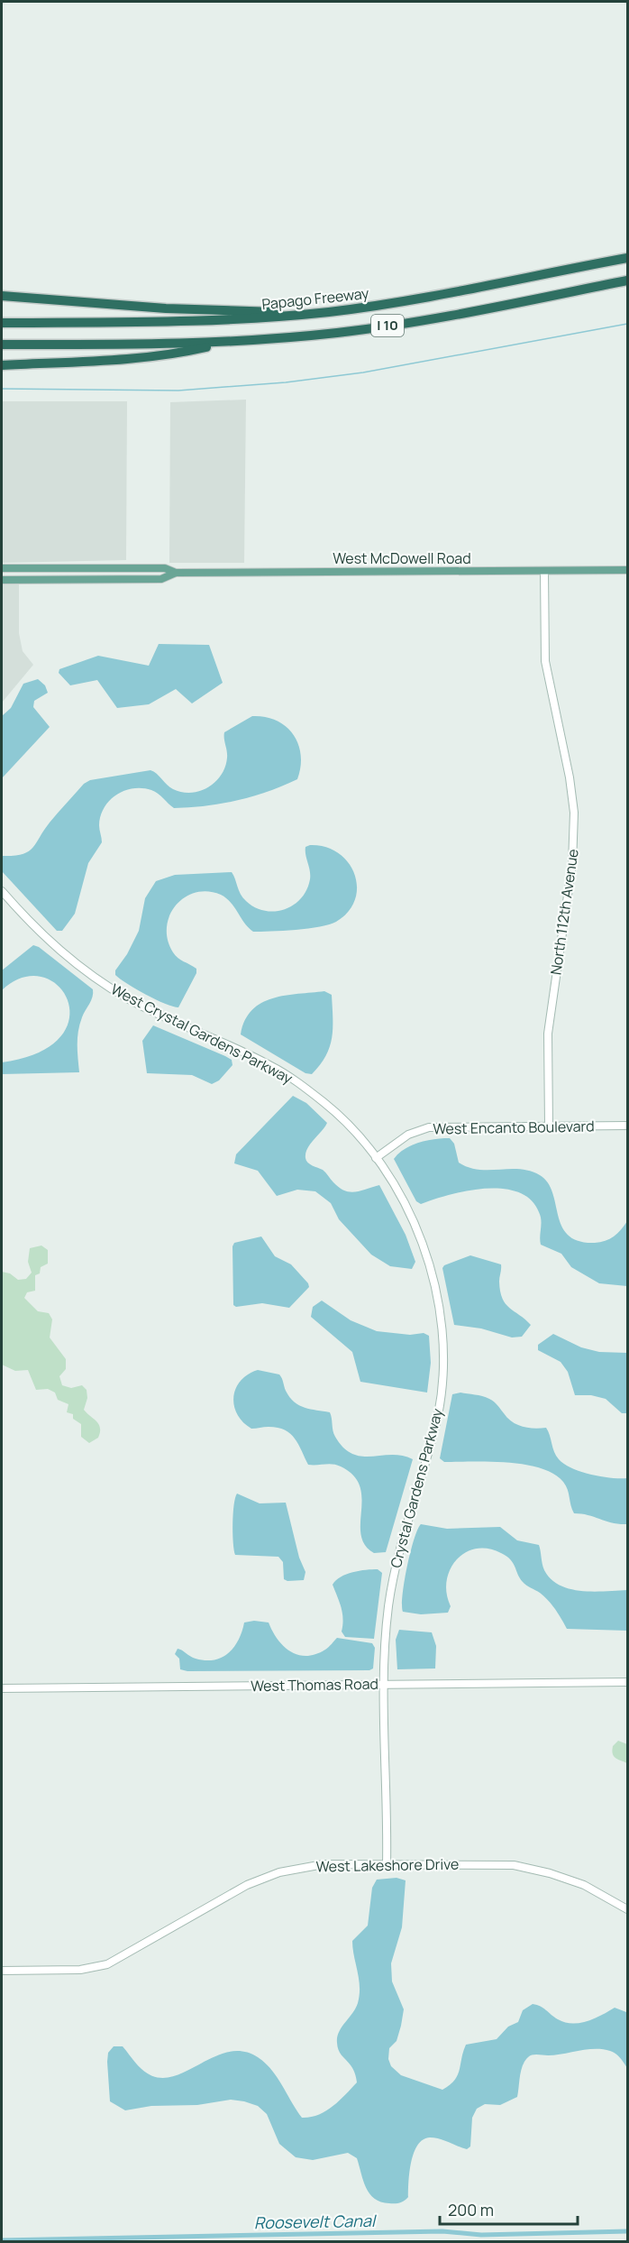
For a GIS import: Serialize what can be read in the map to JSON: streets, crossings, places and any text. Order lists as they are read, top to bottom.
{
  "streets": {
    "highway": ["Papago Freeway", "I 10"],
    "main road": ["West McDowell Road"],
    "street": [
      "North 112th Avenue",
      "West Crystal Gardens Parkway",
      "West Encanto Boulevard",
      "Crystal Gardens Parkway",
      "West Thomas Road",
      "West Lakeshore Drive"
    ]
  },
  "crossings": [
    ["West McDowell Road", "North 112th Avenue"],
    ["North 112th Avenue", "West Encanto Boulevard"],
    ["West Crystal Gardens Parkway", "West Encanto Boulevard"],
    ["West Crystal Gardens Parkway", "Crystal Gardens Parkway"],
    ["West Encanto Boulevard", "Crystal Gardens Parkway"],
    ["Crystal Gardens Parkway", "West Thomas Road"],
    ["Crystal Gardens Parkway", "West Lakeshore Drive"]
  ],
  "water": ["Roosevelt Canal"],
  "scale_bar": "200 m"
}
